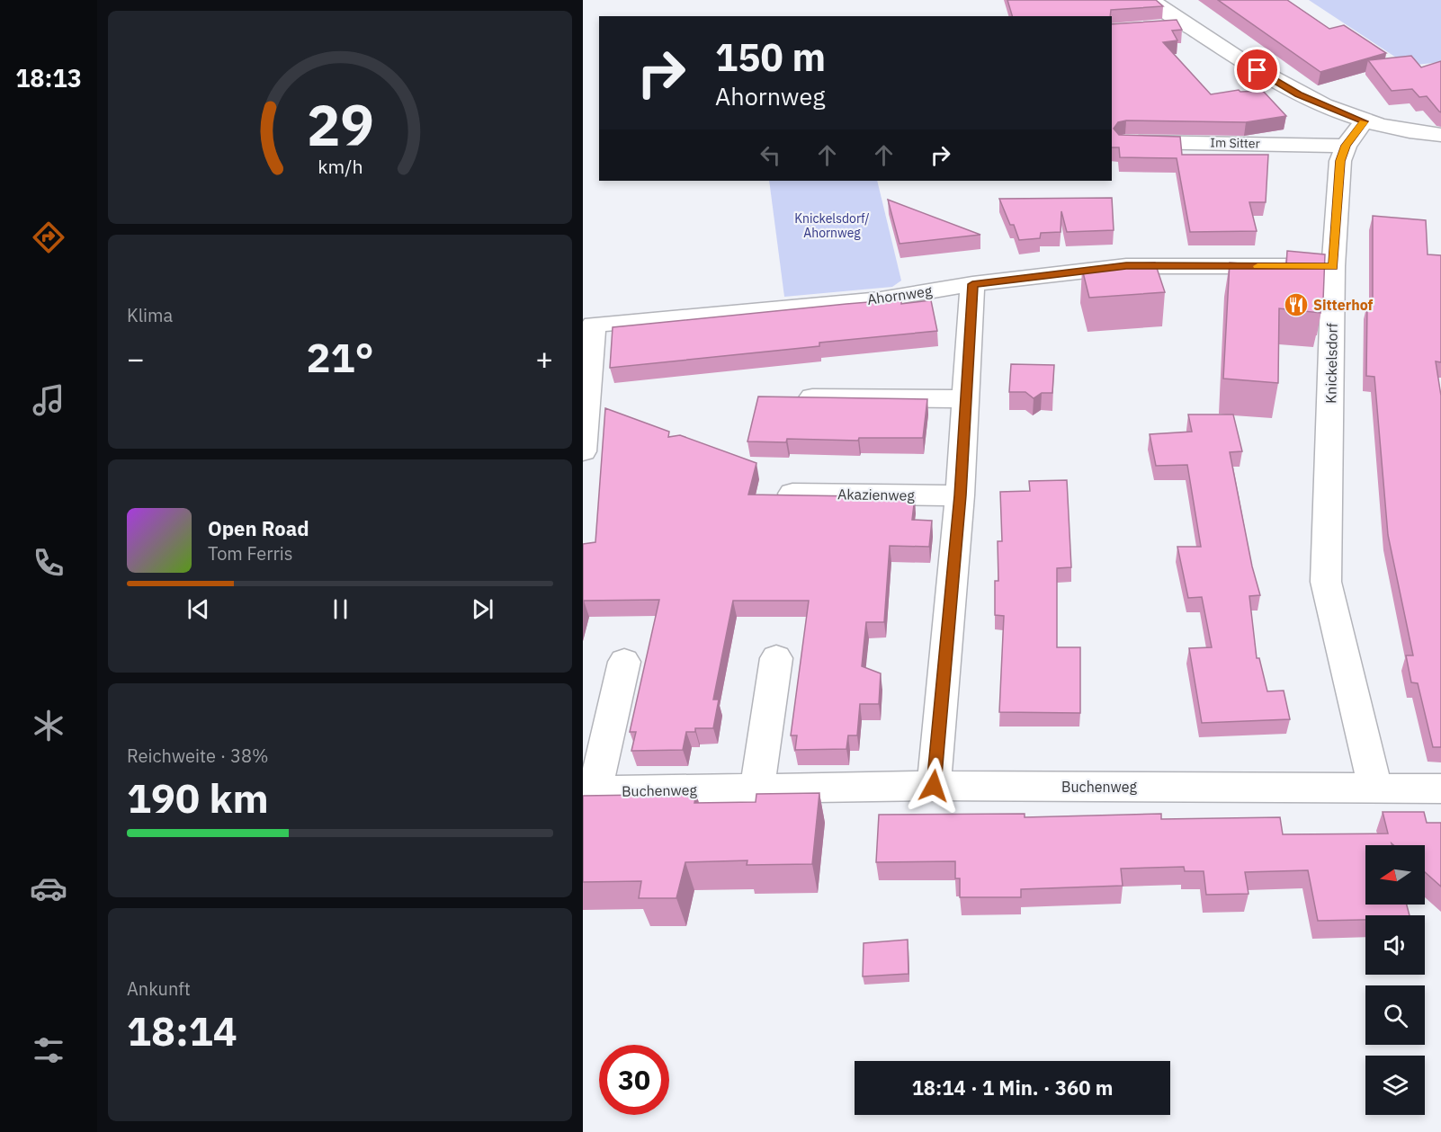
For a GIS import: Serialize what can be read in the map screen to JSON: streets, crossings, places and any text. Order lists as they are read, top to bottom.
{
  "streets": {
    "street": [
      "Im Sitter",
      "Ahornweg",
      "Knickelsdorf",
      "Akazienweg",
      "Buchenweg"
    ]
  },
  "crossings": [
    ["Im Sitter", "Knickelsdorf"],
    ["Ahornweg", "Knickelsdorf"],
    ["Knickelsdorf", "Buchenweg"]
  ],
  "parks": ["Knickelsdorf/ Ahornweg"],
  "places": {
    "restaurant": ["Sitterhof"]
  },
  "north": "left",
  "page": {
    "tabs": "18:13",
    "turn": ["150 m", "Ahornweg"],
    "tile": [
      "Klima",
      ["Reichweite · 38%", "190 km"],
      ["Ankunft", "18:14"]
    ],
    "heat": ["−", "21°", "+"],
    "song": ["Open Road", "Tom Ferris"],
    "limit": "30",
    "trip": "18:14 · 1 Min. · 360 m",
    "gauge": ["29", "km/h"]
  }
}
